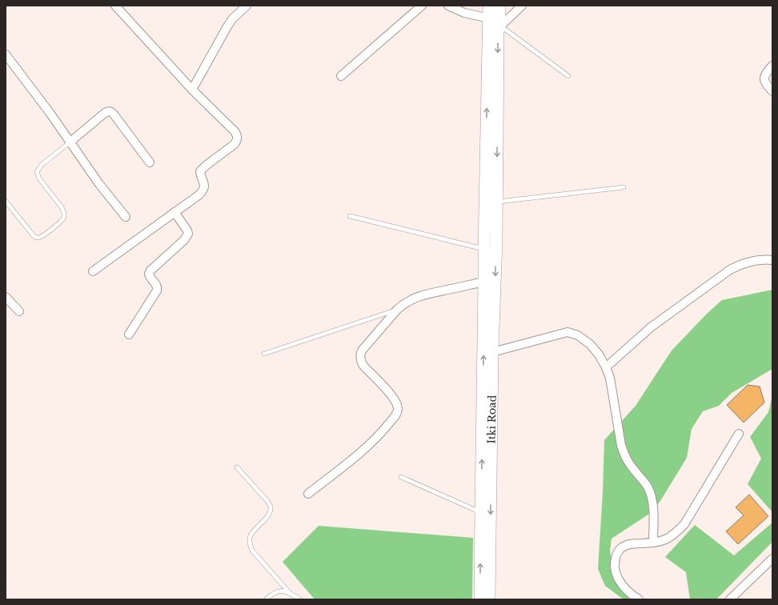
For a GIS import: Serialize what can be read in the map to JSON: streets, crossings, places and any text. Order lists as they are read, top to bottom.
{
  "streets": {
    "main road": ["Itki Road"]
  }
}
